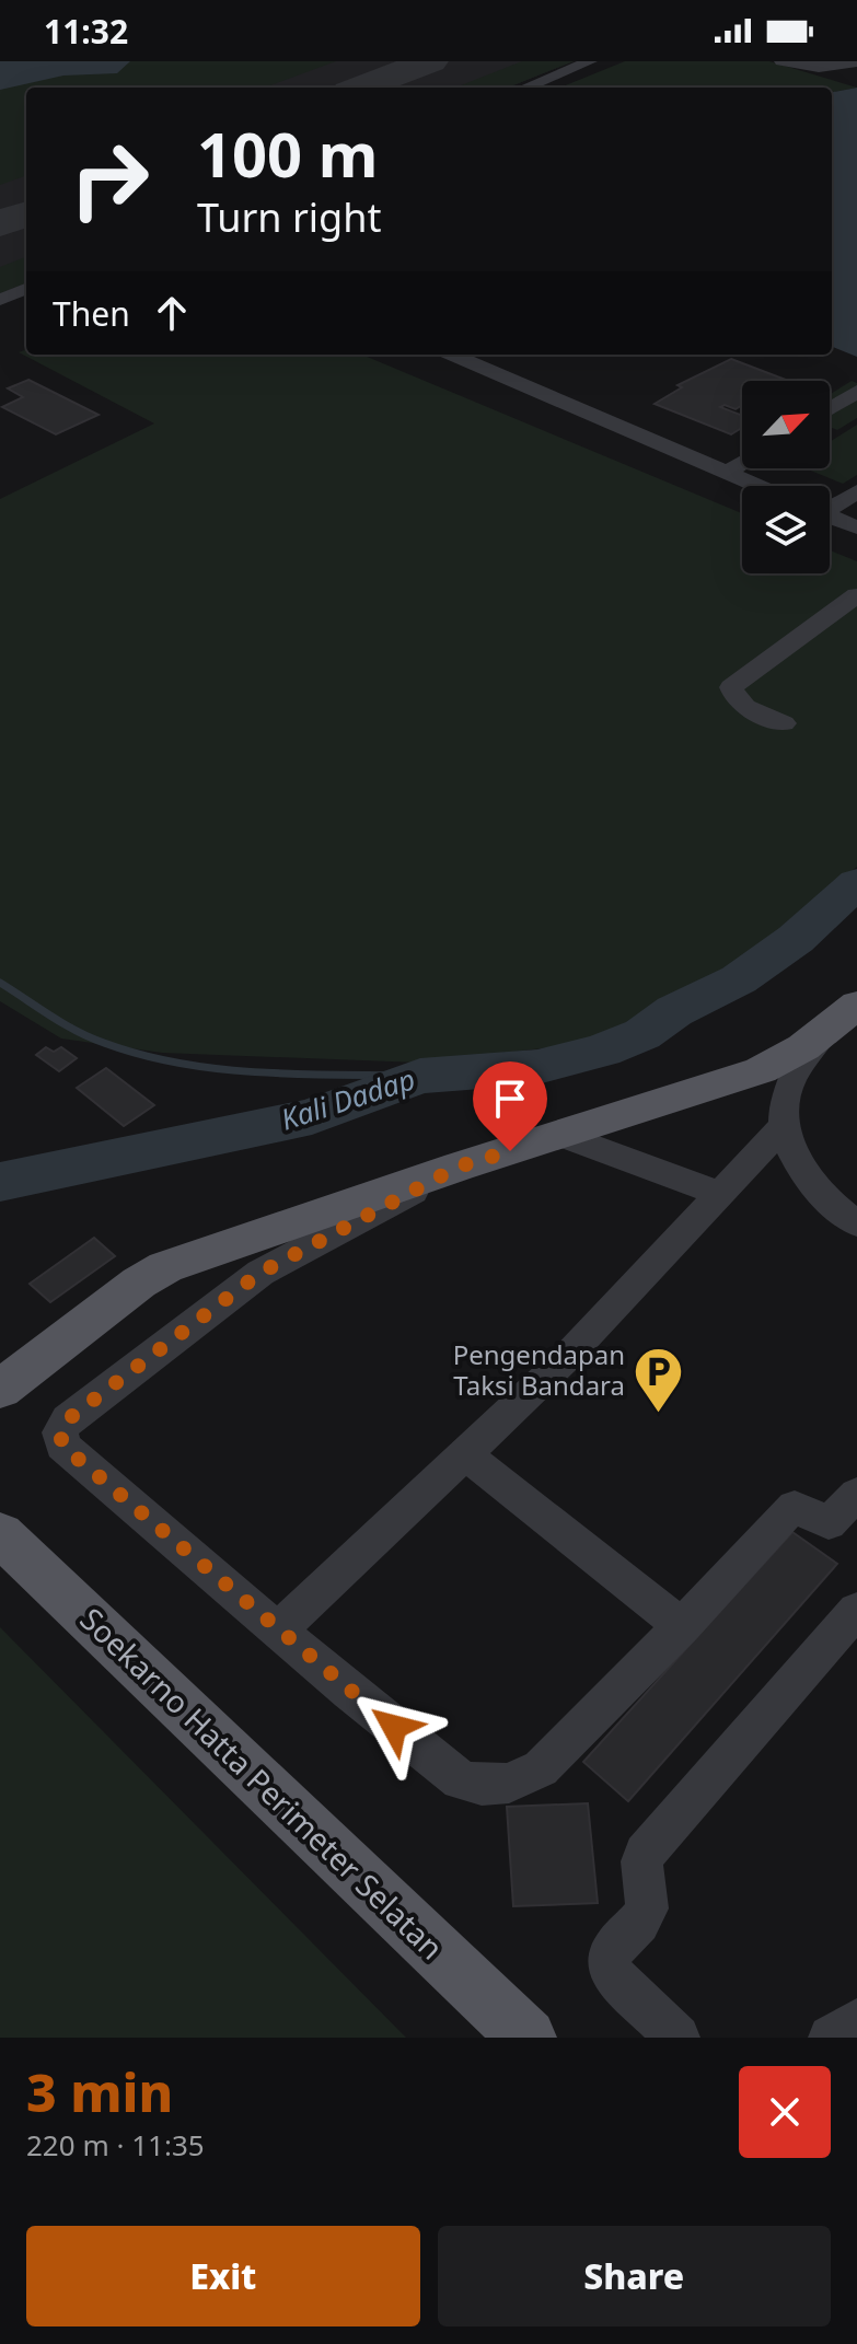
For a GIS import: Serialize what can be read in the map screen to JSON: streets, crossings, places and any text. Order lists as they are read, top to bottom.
{
  "streets": {
    "main road": ["Soekarno Hatta Perimeter Selatan"]
  },
  "water": ["Kali Dadap"],
  "places": {
    "parking": ["Pengendapan Taksi Bandara"]
  },
  "north": "top right",
  "page": {
    "status": "11:32",
    "turn": ["100 m", "Turn right"],
    "then": "Then",
    "heading": ["3 min", "220 m · 11:35"],
    "buttons": ["Exit", "Share"]
  }
}
